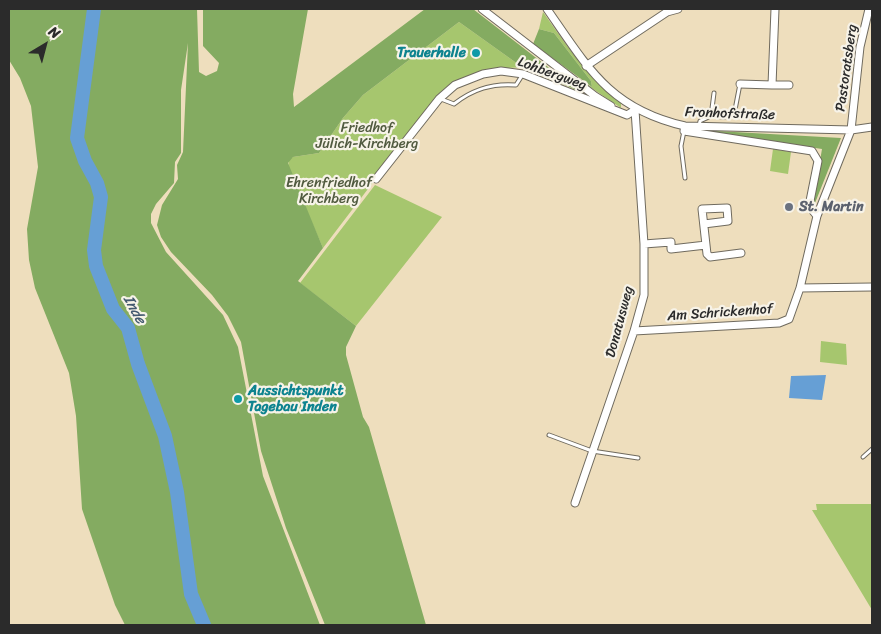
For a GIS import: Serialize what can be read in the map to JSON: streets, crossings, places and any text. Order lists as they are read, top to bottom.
{
  "streets": {
    "street": [
      "Pastoratsberg",
      "Lohbergweg",
      "Fronhofstraße",
      "Am Schrickenhof",
      "Donatusweg"
    ]
  },
  "crossings": [
    ["Pastoratsberg", "Fronhofstraße"],
    ["Pastoratsberg", "Am Schrickenhof"],
    ["Lohbergweg", "Fronhofstraße"],
    ["Lohbergweg", "Donatusweg"],
    ["Fronhofstraße", "Am Schrickenhof"],
    ["Fronhofstraße", "Donatusweg"],
    ["Am Schrickenhof", "Donatusweg"]
  ],
  "water": ["Inde"],
  "parks": ["Friedhof Jülich-Kirchberg", "Ehrenfriedhof Kirchberg"],
  "places": ["Trauerhalle", "St. Martin", "Aussichtspunkt Tagebau Inden"],
  "north": "top right"
}
